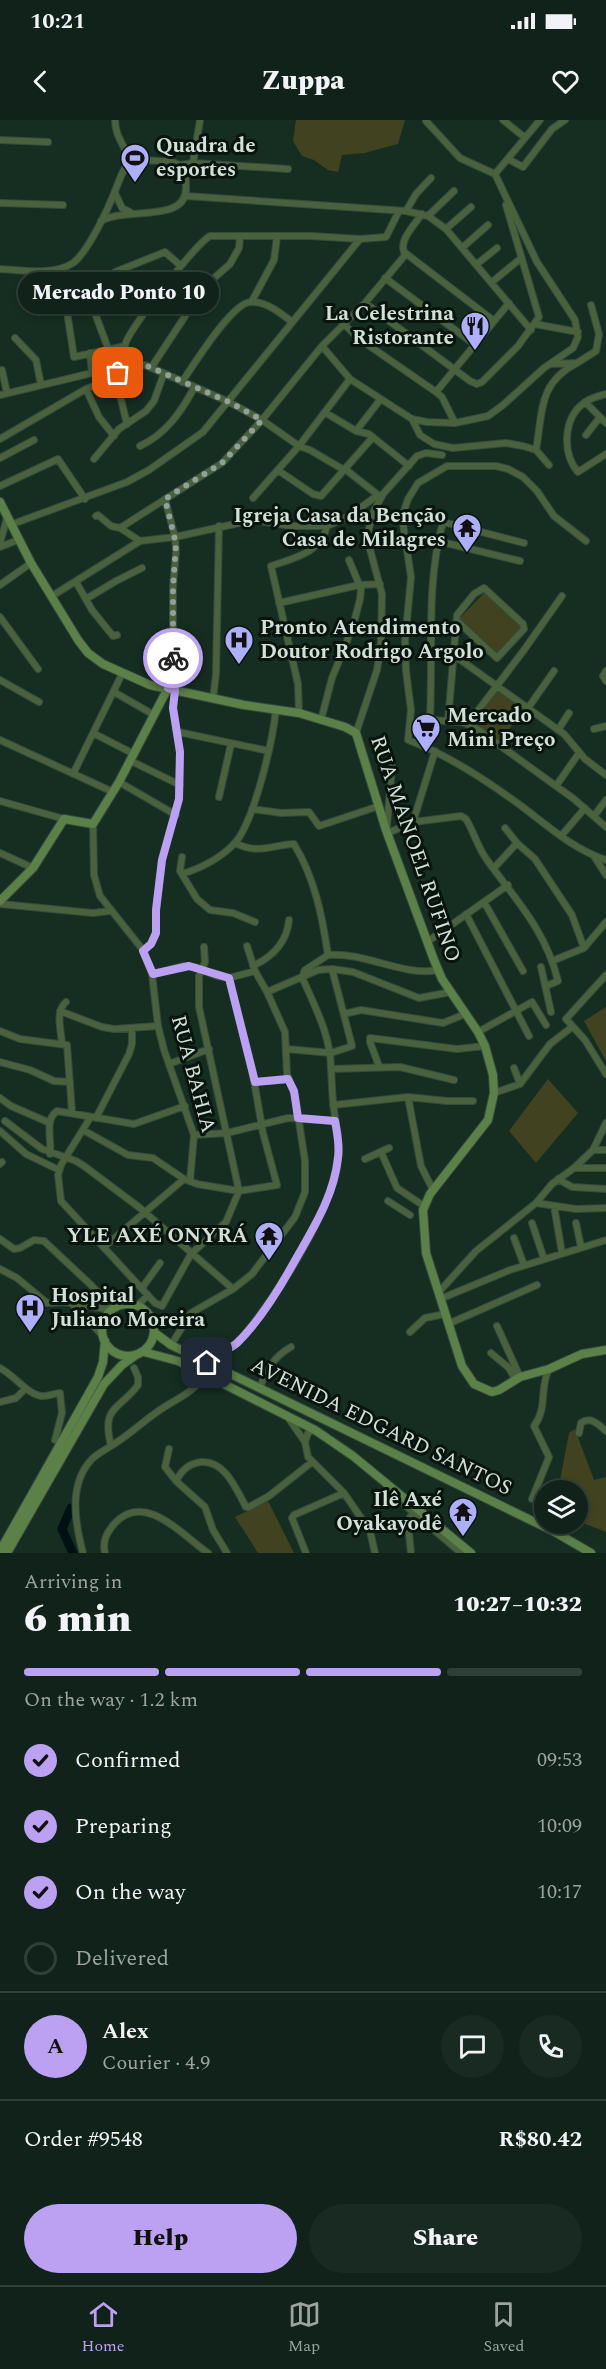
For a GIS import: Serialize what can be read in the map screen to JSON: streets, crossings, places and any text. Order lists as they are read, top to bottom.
{
  "streets": {
    "main road": ["RUA MANOEL RUFINO", "AVENIDA EDGARD SANTOS"],
    "street": ["RUA BAHIA"]
  },
  "places": {
    "sports": ["Quadra de esportes"],
    "restaurant": ["La Celestrina Ristorante"],
    "other": ["Mercado Ponto 10"],
    "temple": ["Igreja Casa da Benção Casa de Milagres", "YLE AXÉ ONYRÁ", "Ilê Axé Oyakayodê"],
    "hospital": ["Pronto Atendimento Doutor Rodrigo Argolo", "Hospital Juliano Moreira"],
    "supermarket": ["Mercado Mini Preço"]
  },
  "page": {
    "status": "10:21",
    "header": "Zuppa",
    "bubble": "Mercado Ponto 10",
    "heading": ["6 min", "Arriving in", "10:27–10:32"],
    "panel": [
      "Alex",
      "Courier · 4.9",
      "Order #9548",
      "R$80.42"
    ],
    "bar": "On the way · 1.2 km",
    "list": [
      ["Confirmed", "09:53"],
      ["Preparing", "10:09"],
      ["On the way", "10:17"],
      "Delivered"
    ],
    "round": "A",
    "buttons": ["Help", "Share"],
    "tabs": ["Home", "Map", "Saved"]
  }
}
